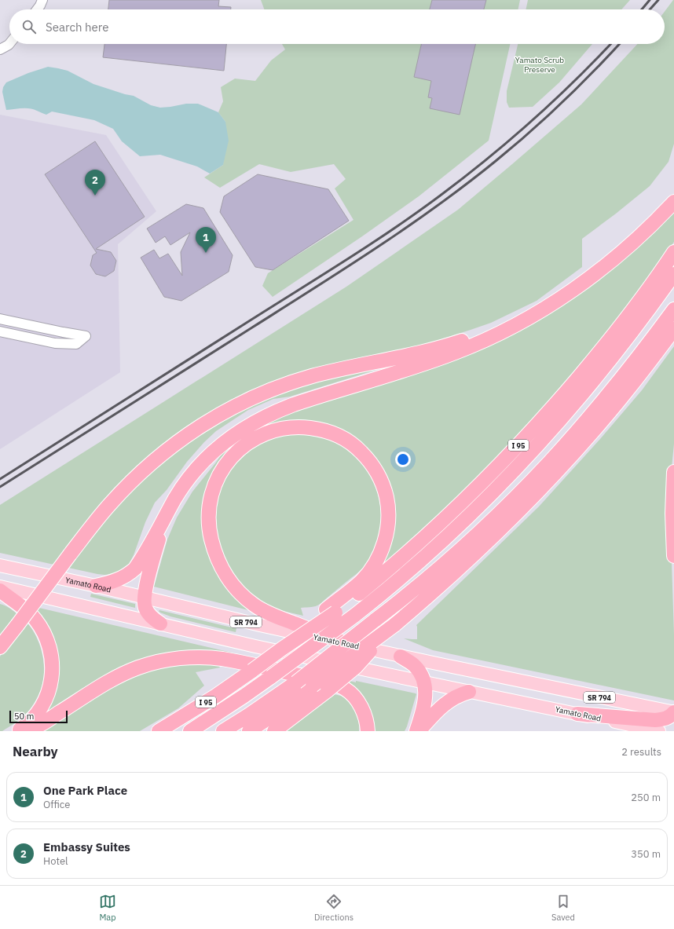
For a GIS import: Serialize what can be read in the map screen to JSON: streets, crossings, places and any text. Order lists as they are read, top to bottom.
{
  "streets": {
    "highway": ["I 95"],
    "main road": ["Yamato Road", "SR 794"]
  },
  "parks": ["Yamato Scrub Preserve"],
  "scale_bar": "50 m",
  "page": {
    "search": "Search here",
    "pins": ["2", "1"],
    "scale": "50 m",
    "heading": ["Nearby", "2 results"],
    "list": [
      {
        "mark": "1",
        "name": "One Park Place",
        "note": "Office",
        "value": "250 m"
      },
      {
        "mark": "2",
        "name": "Embassy Suites",
        "note": "Hotel",
        "value": "350 m"
      }
    ],
    "nav": ["Map", "Directions", "Saved"]
  }
}
